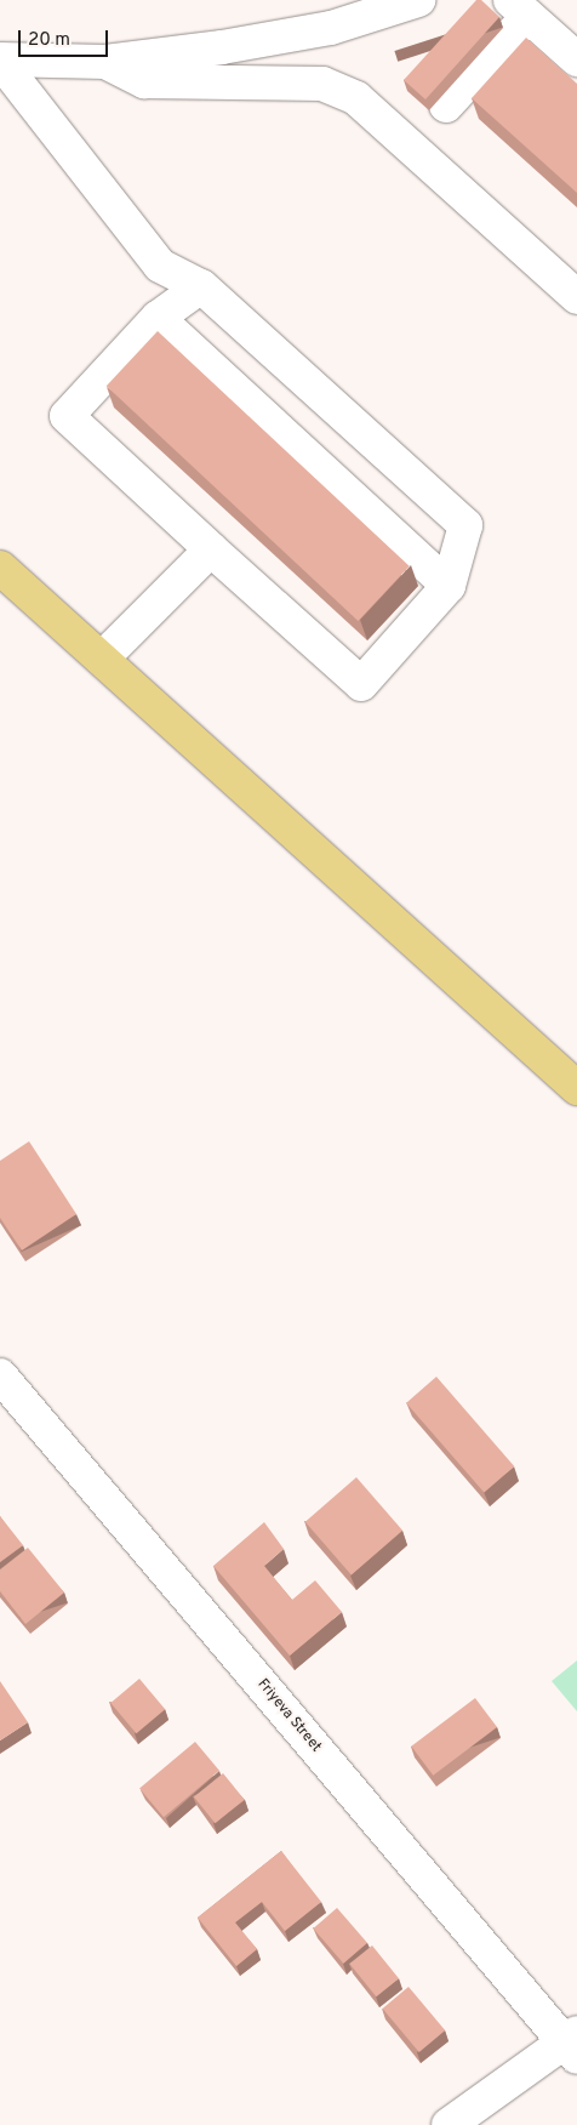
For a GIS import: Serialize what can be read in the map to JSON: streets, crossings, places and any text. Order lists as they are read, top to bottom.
{
  "streets": {
    "street": ["Friyeva Street"]
  },
  "scale_bar": "20 m"
}
